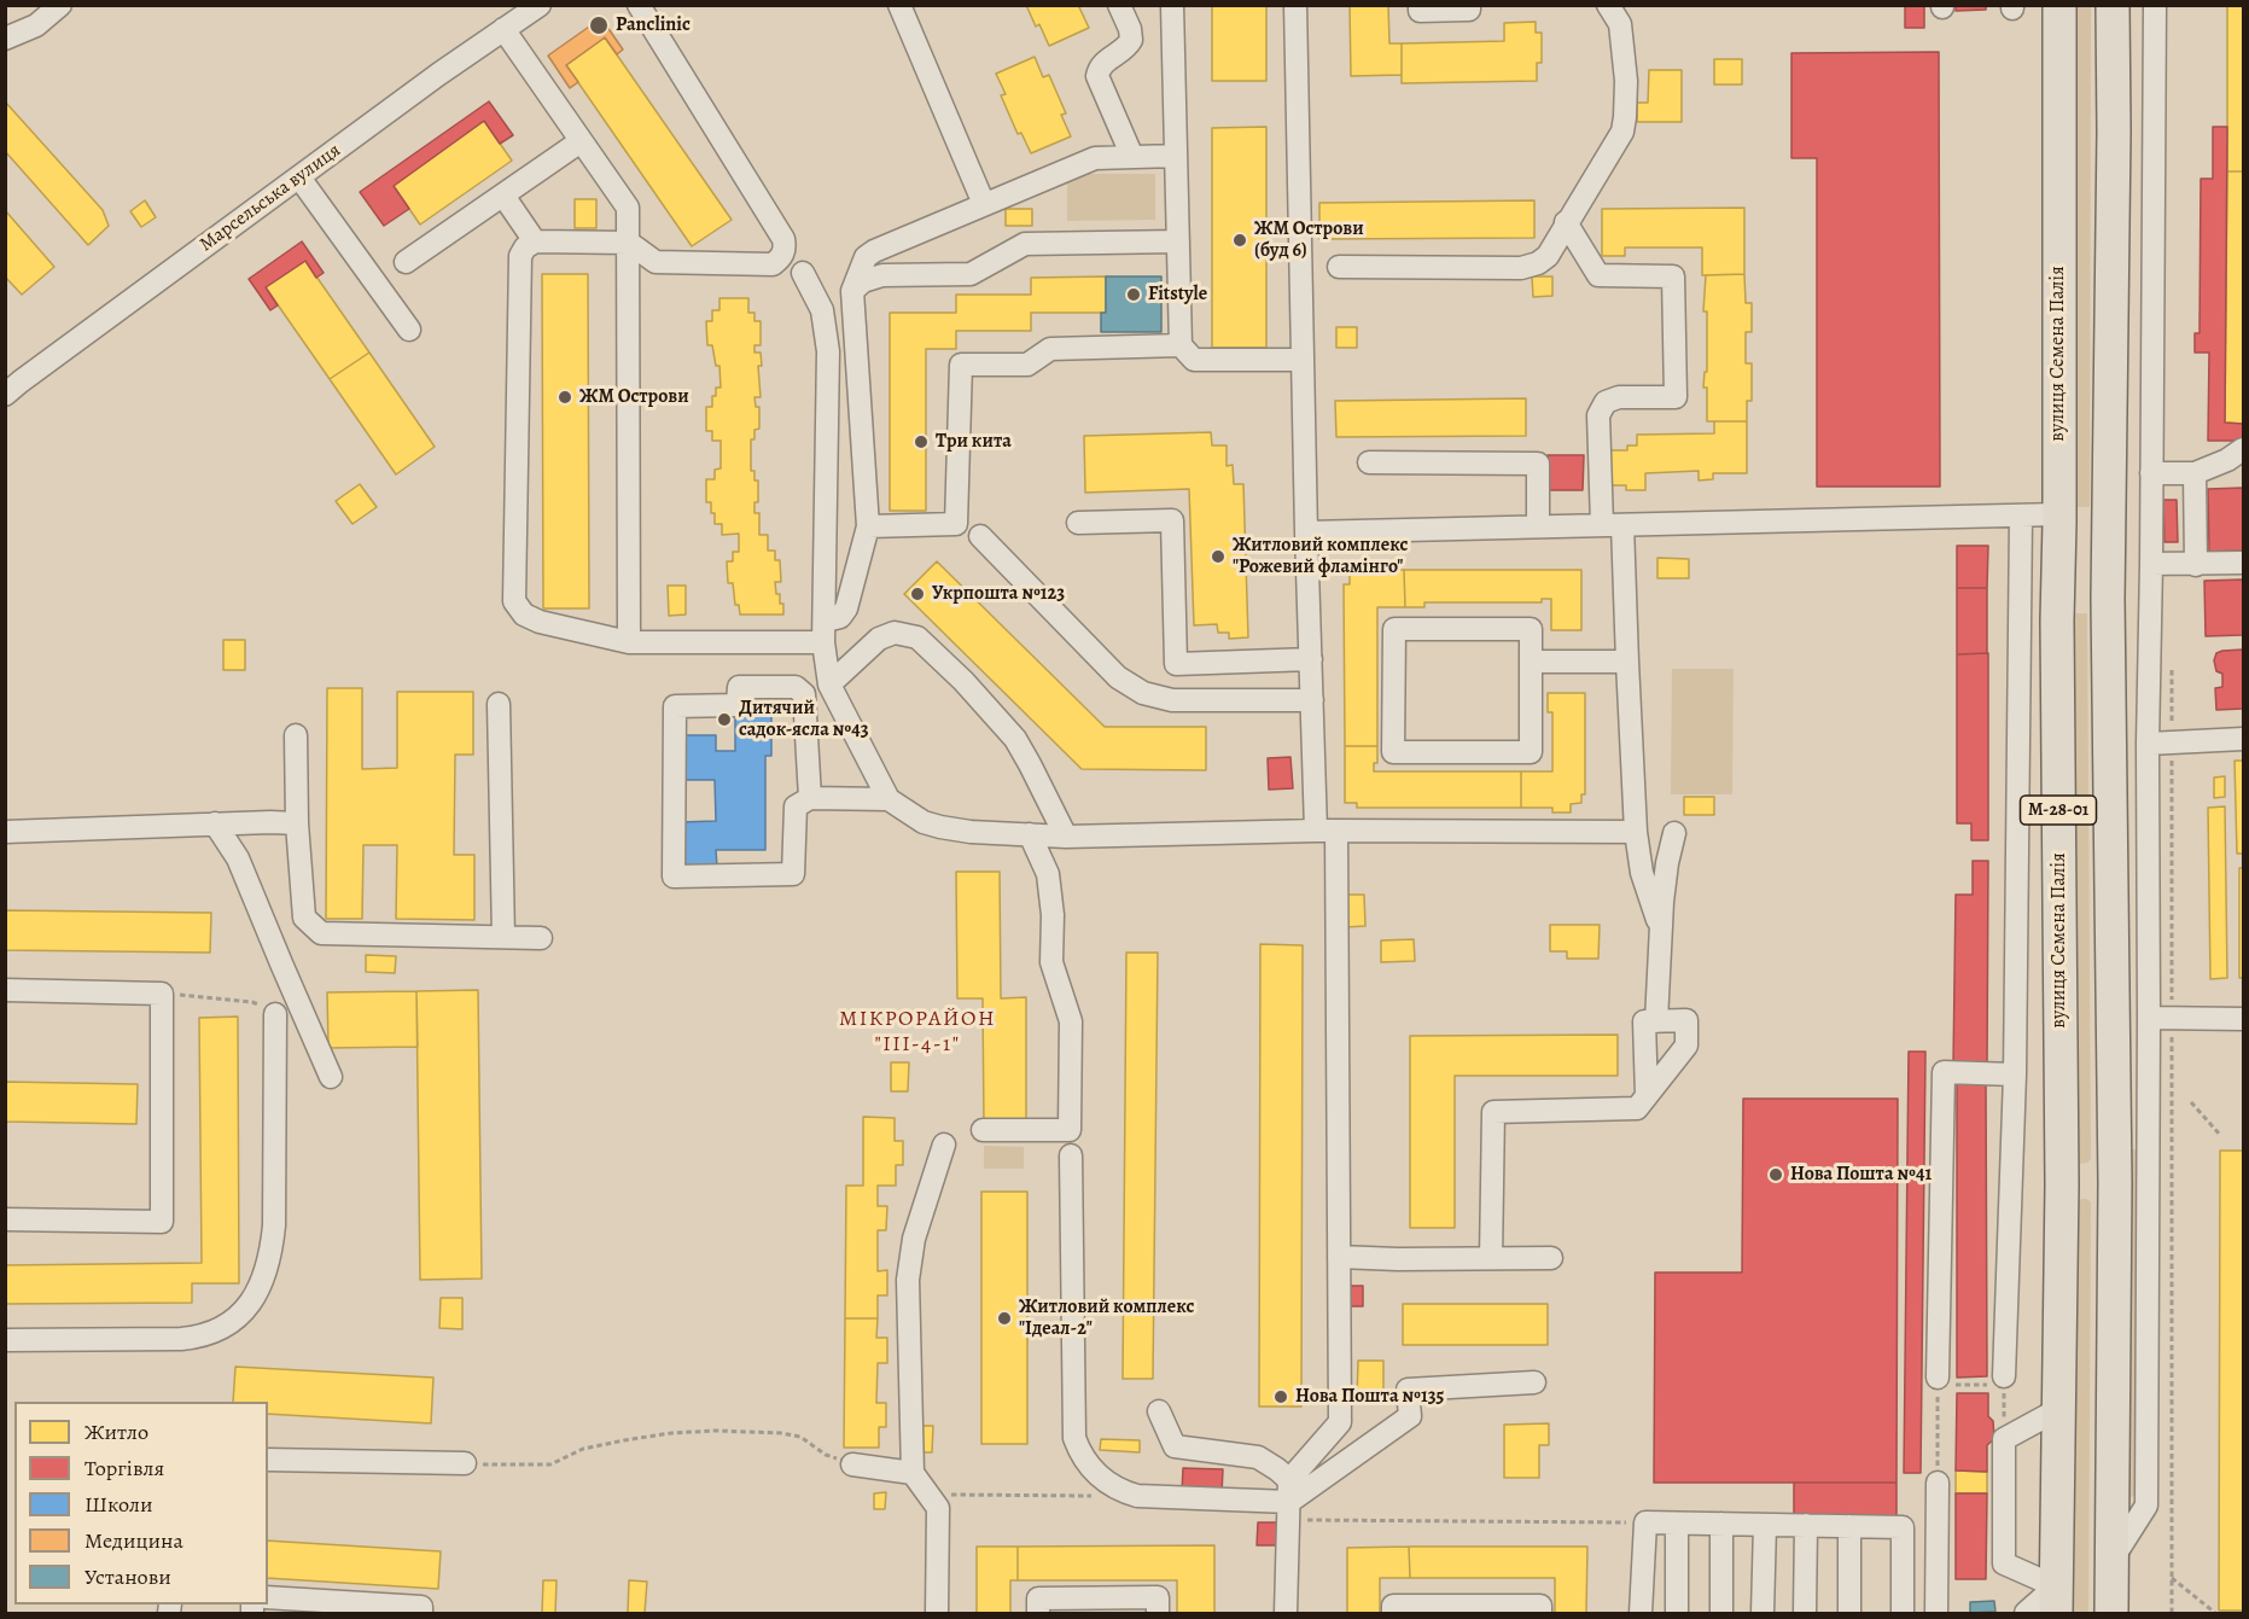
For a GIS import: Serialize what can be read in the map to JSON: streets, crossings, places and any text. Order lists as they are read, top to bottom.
{
  "streets": {
    "highway": ["вулиця Семена Палія", "М-28-01"],
    "street": ["Марсельська вулиця"]
  },
  "districts": ["МІКРОРАЙОН \"ІІІ-4-1\""],
  "places": [
    "Panclinic",
    "ЖМ Острови (буд 6)",
    "Fitstyle",
    "ЖМ Острови",
    "Три кита",
    "Житловий комплекс \"Рожевий фламінго\"",
    "Укрпошта №123",
    "Дитячий садок-ясла №43",
    "Нова Пошта №41",
    "Житловий комплекс \"Ідеал-2\"",
    "Нова Пошта №135"
  ],
  "legend": [
    "Житло",
    "Торгівля",
    "Школи",
    "Медицина",
    "Установи"
  ]
}
